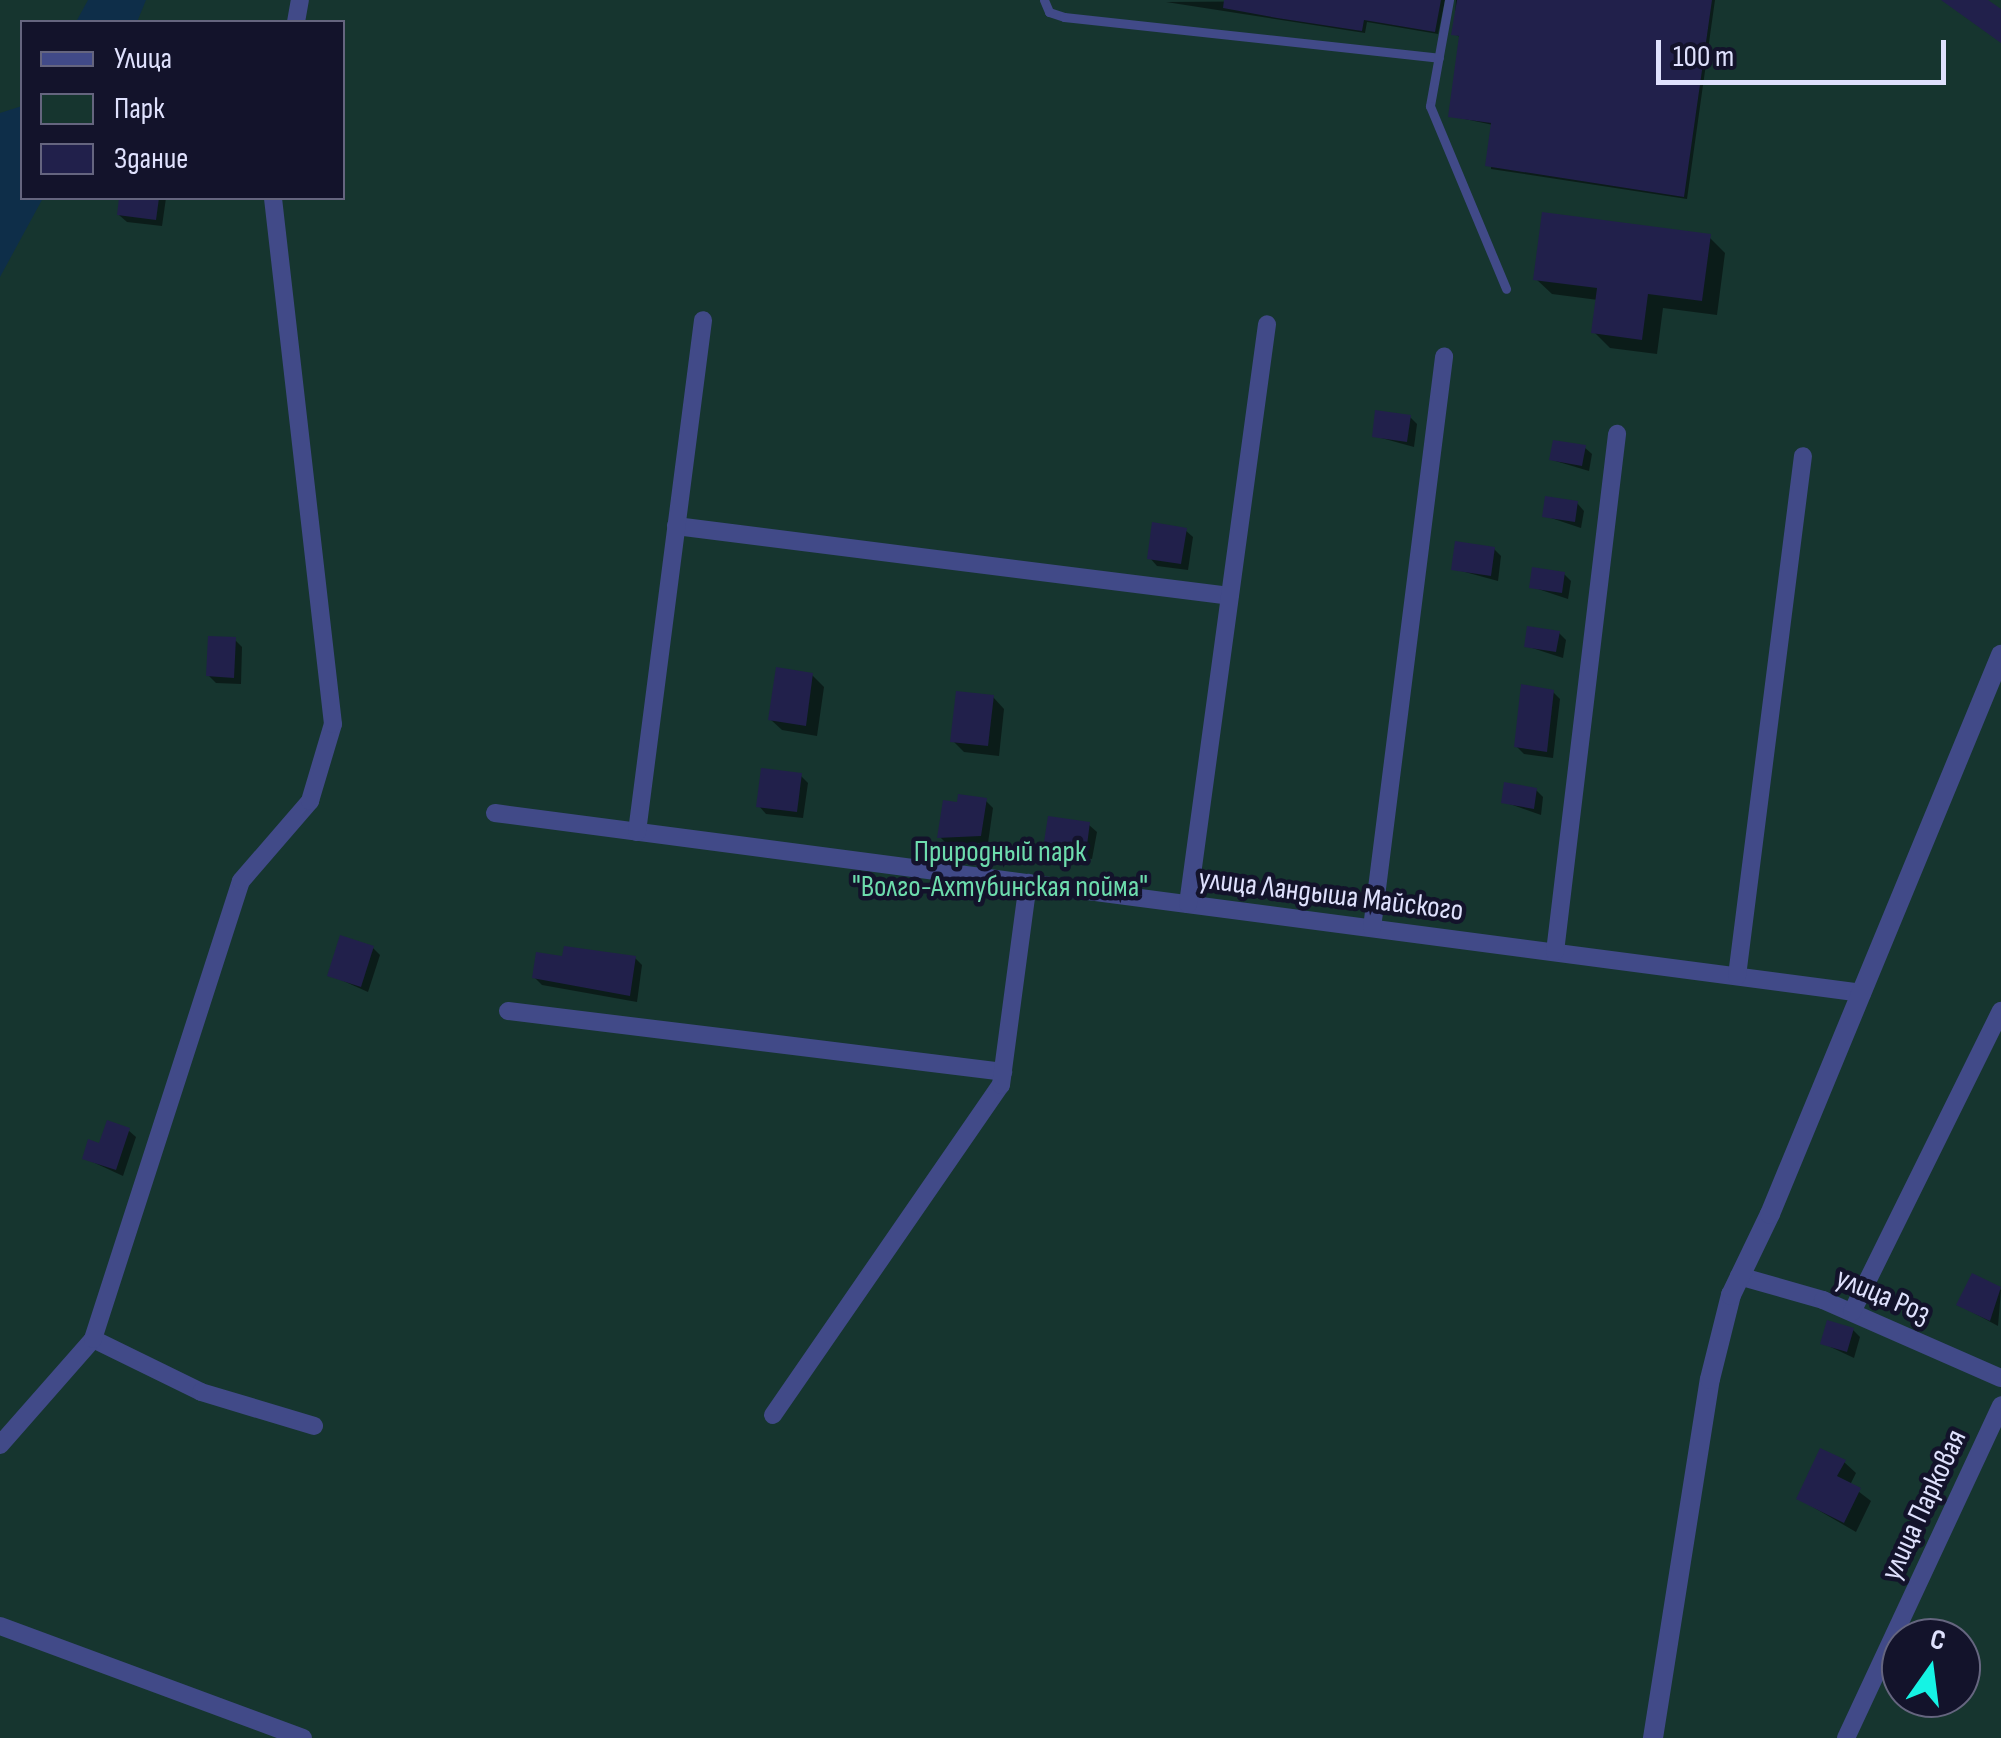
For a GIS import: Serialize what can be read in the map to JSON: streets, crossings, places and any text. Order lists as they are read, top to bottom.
{
  "streets": {
    "street": ["улица Ландыша Майского", "улица Роз", "улица Парковая"]
  },
  "parks": ["Природный парк \"Волго-Ахтубинская пойма\""],
  "legend": ["Улица", "Парк", "Здание"],
  "scale_bar": "100 m",
  "north": "top"
}
